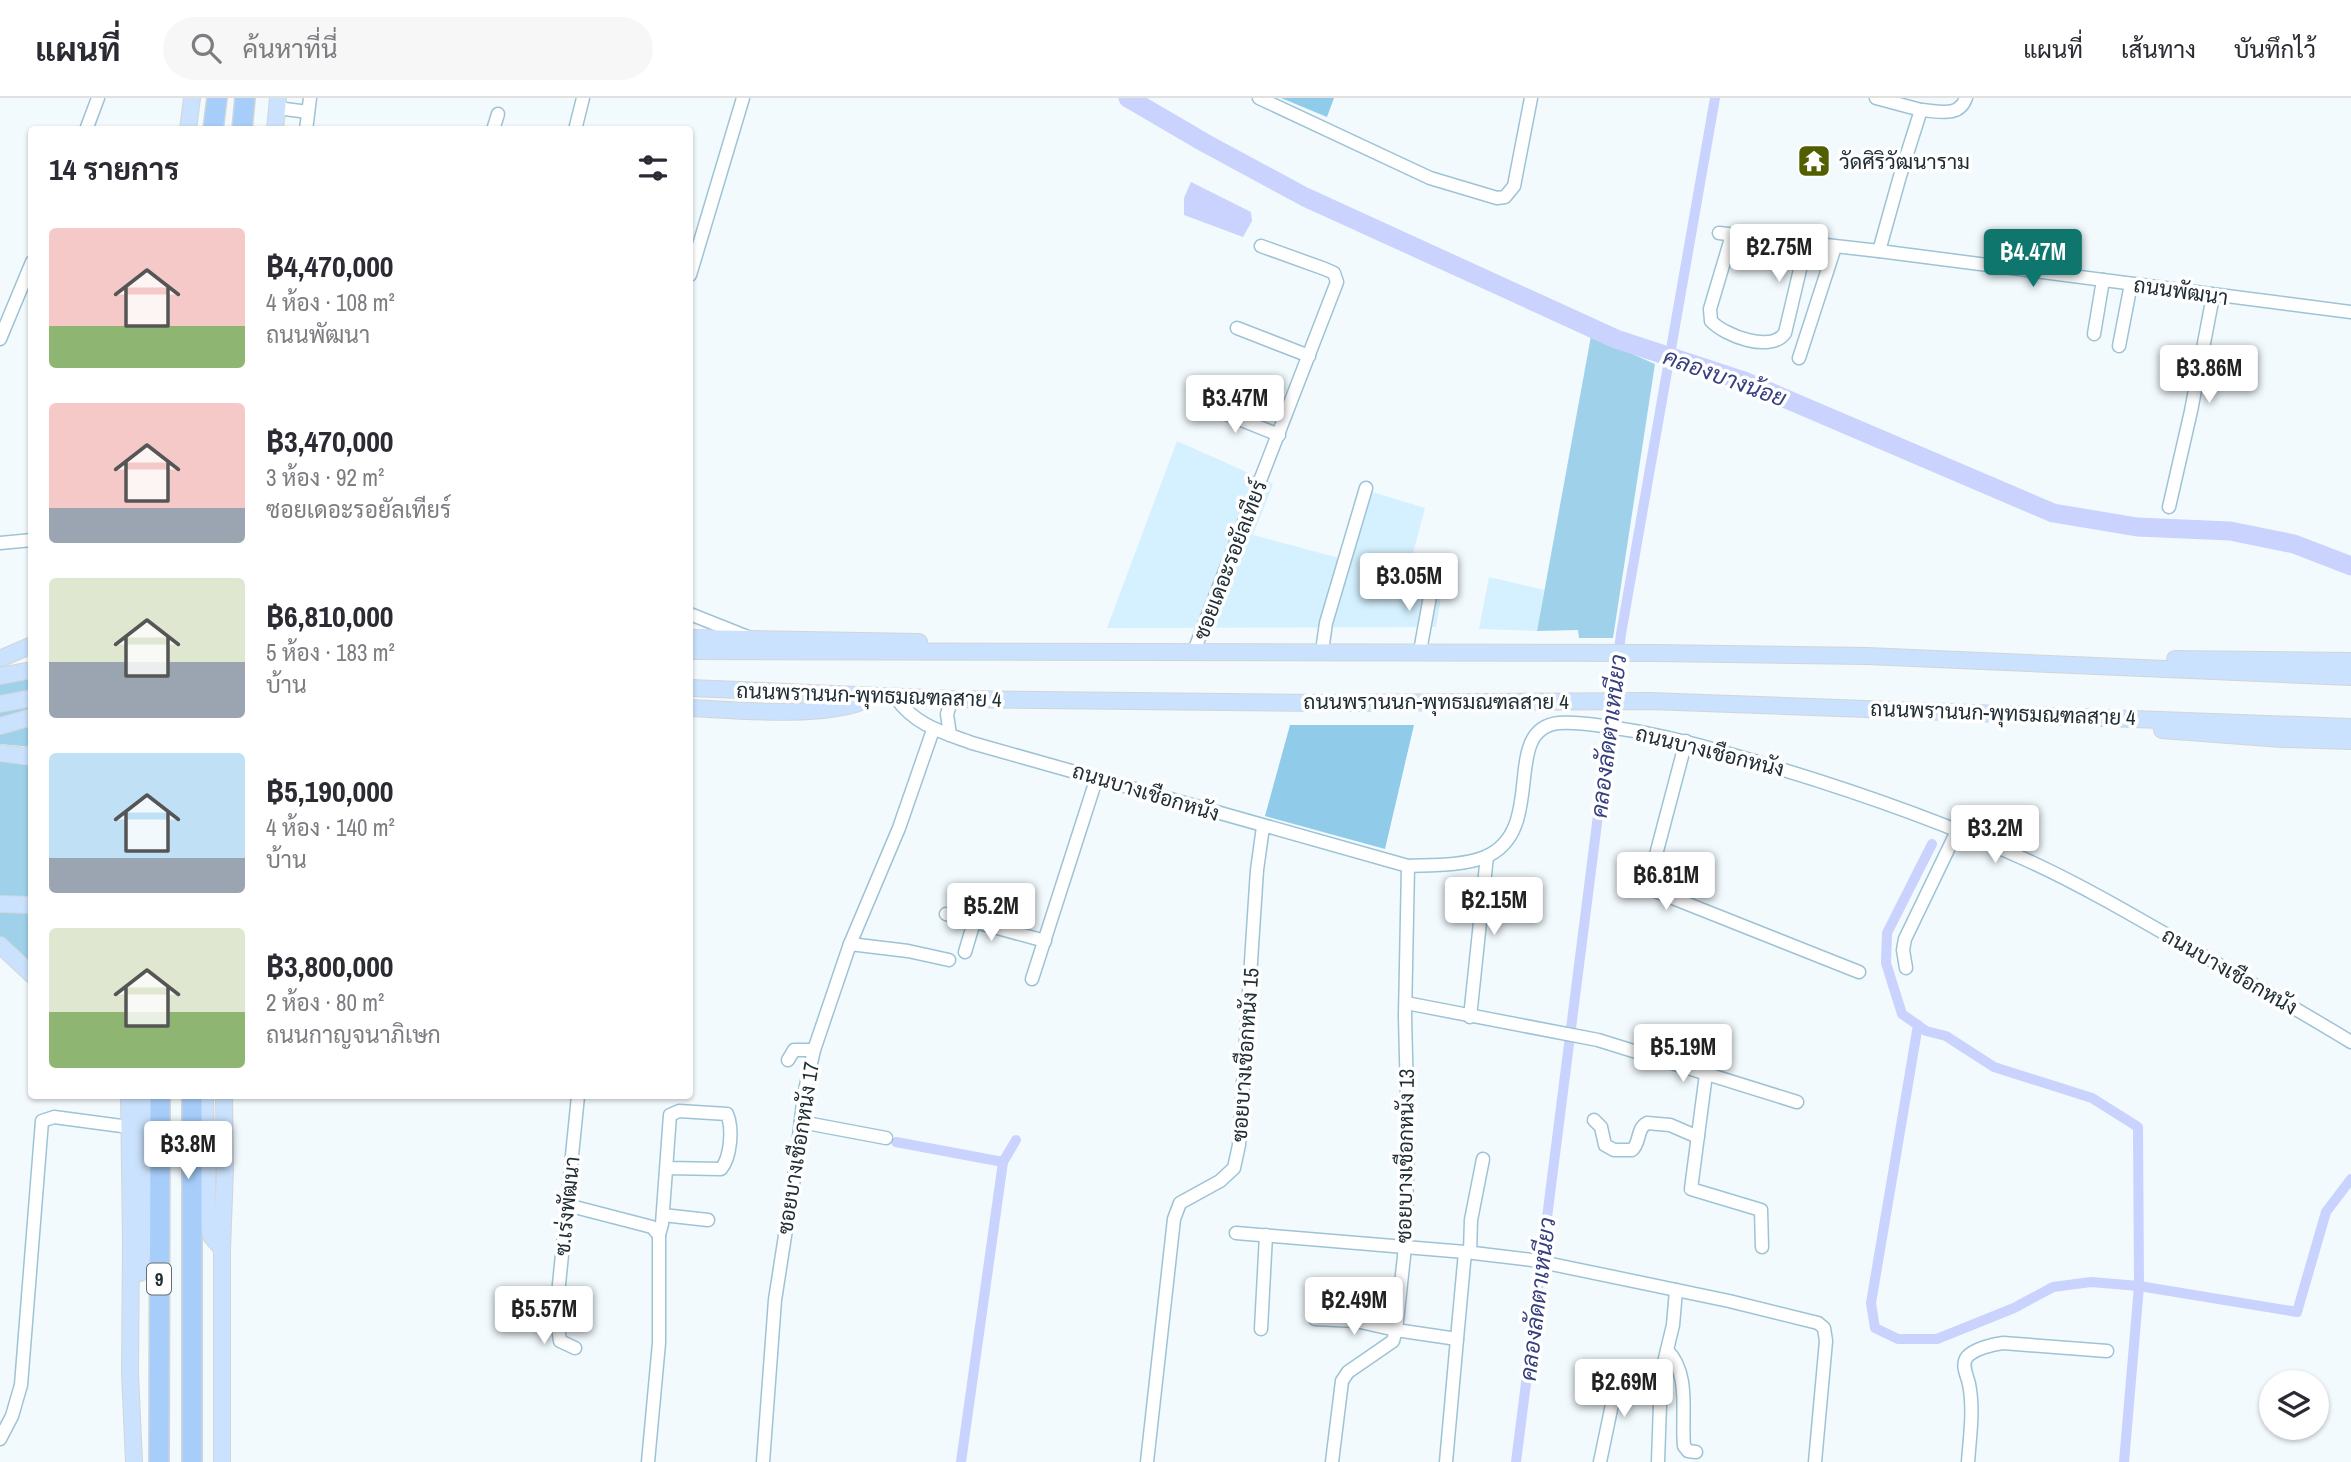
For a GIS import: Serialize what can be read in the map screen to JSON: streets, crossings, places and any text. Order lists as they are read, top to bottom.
{
  "streets": {
    "highway": ["9"],
    "main road": ["ถนนพรานนก-พุทธมณฑลสาย 4"],
    "street": [
      "ถนนพัฒนา",
      "ซอยเดอะรอยัลเทียร์",
      "ถนนบางเชือกหนัง",
      "ซอยบางเชือกหนัง 15",
      "ซอยบางเชือกหนัง 17",
      "ซอยบางเชือกหนัง 13",
      "ซ.เร่งพัฒนา"
    ]
  },
  "crossings": [
    ["ซอยเดอะรอยัลเทียร์", "ถนนพรานนก-พุทธมณฑลสาย 4"],
    ["ถนนพรานนก-พุทธมณฑลสาย 4", "ถนนบางเชือกหนัง"],
    ["ถนนบางเชือกหนัง", "ซอยบางเชือกหนัง 15"],
    ["ถนนบางเชือกหนัง", "ซอยบางเชือกหนัง 17"],
    ["ถนนบางเชือกหนัง", "ซอยบางเชือกหนัง 13"]
  ],
  "water": ["คลองบางน้อย", "คลองลัดตาเหนียว"],
  "places": {
    "temple": ["วัดศิริวัฒนาราม"]
  },
  "page": {
    "header": "แผนที่",
    "search": "ค้นหาที่นี่",
    "nav": ["แผนที่", "เส้นทาง", "บันทึกไว้"],
    "heading": "14 รายการ",
    "list": [
      {
        "name": "฿4,470,000",
        "note": "4 ห้อง · 108 m² · ถนนพัฒนา"
      },
      {
        "name": "฿3,470,000",
        "note": "3 ห้อง · 92 m² · ซอยเดอะรอยัลเทียร์"
      },
      {
        "name": "฿6,810,000",
        "note": "5 ห้อง · 183 m² · บ้าน"
      },
      {
        "name": "฿5,190,000",
        "note": "4 ห้อง · 140 m² · บ้าน"
      },
      {
        "name": "฿3,800,000",
        "note": "2 ห้อง · 80 m² · ถนนกาญจนาภิเษก"
      }
    ],
    "price": [
      "฿2.75M",
      "฿4.47M",
      "฿3.86M",
      "฿3.47M",
      "฿3.05M",
      "฿3.2M",
      "฿6.81M",
      "฿2.15M",
      "฿5.2M",
      "฿5.19M",
      "฿3.8M",
      "฿2.49M",
      "฿5.57M",
      "฿2.69M"
    ]
  }
}
